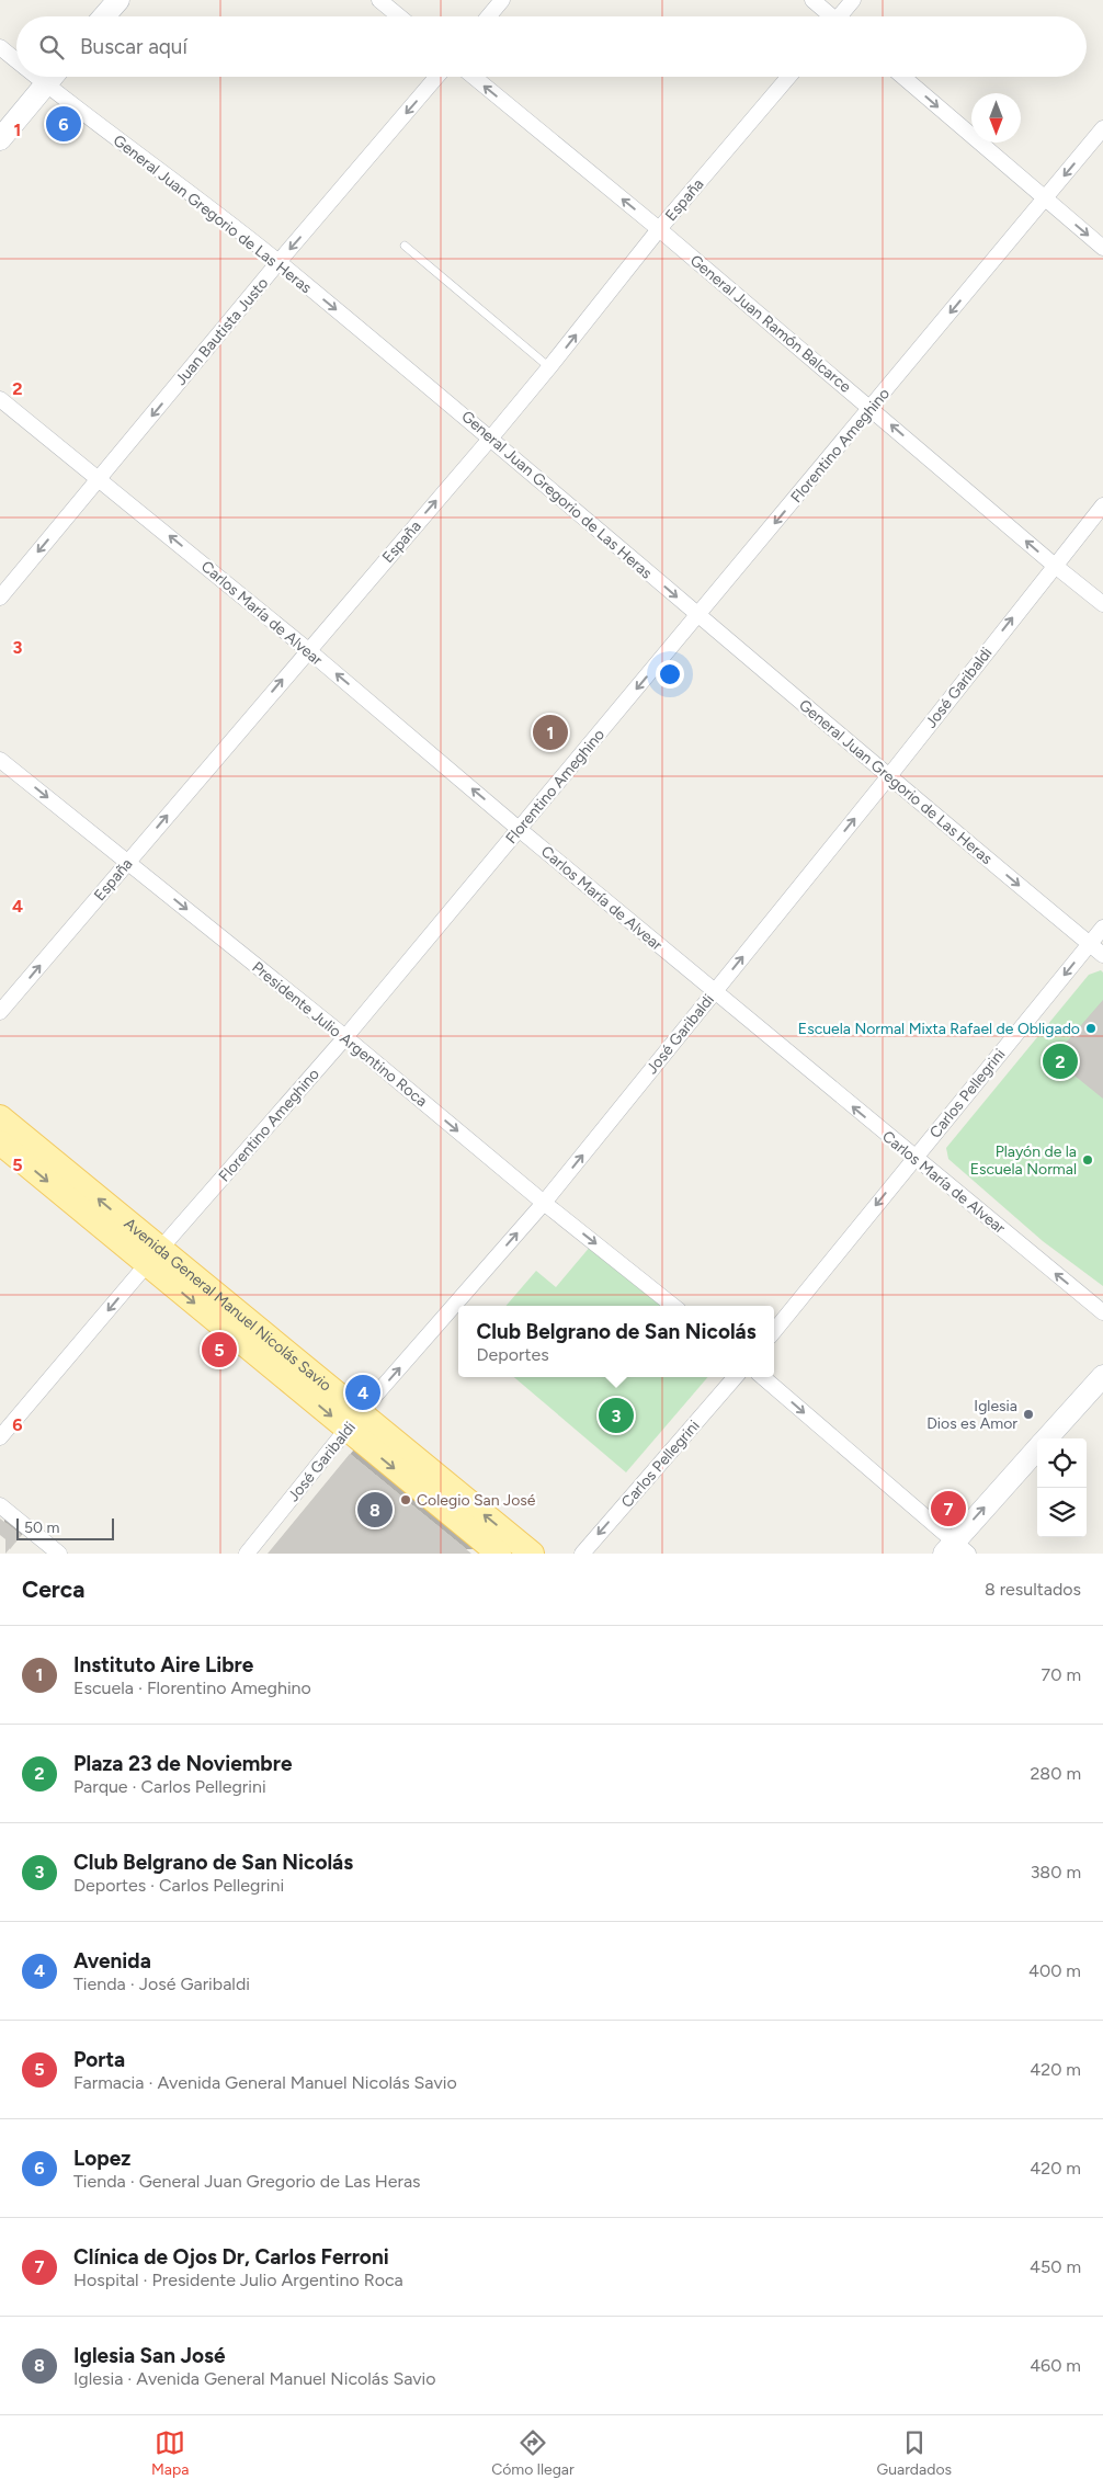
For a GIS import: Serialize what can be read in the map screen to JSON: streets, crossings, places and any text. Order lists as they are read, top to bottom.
{
  "streets": {
    "main road": ["Avenida General Manuel Nicolás Savio"],
    "street": [
      "España",
      "General Juan Gregorio de Las Heras",
      "General Juan Ramón Balcarce",
      "Juan Bautista Justo",
      "Florentino Ameghino",
      "Carlos María de Alvear",
      "José Garibaldi",
      "Presidente Julio Argentino Roca",
      "Carlos Pellegrini"
    ]
  },
  "crossings": [
    ["España", "General Juan Gregorio de Las Heras"],
    ["España", "General Juan Ramón Balcarce"],
    ["España", "Carlos María de Alvear"],
    ["España", "Presidente Julio Argentino Roca"],
    ["General Juan Gregorio de Las Heras", "Juan Bautista Justo"],
    ["General Juan Gregorio de Las Heras", "Florentino Ameghino"],
    ["General Juan Gregorio de Las Heras", "José Garibaldi"],
    ["General Juan Gregorio de Las Heras", "Carlos Pellegrini"],
    ["General Juan Ramón Balcarce", "Florentino Ameghino"],
    ["General Juan Ramón Balcarce", "José Garibaldi"],
    ["Juan Bautista Justo", "Carlos María de Alvear"],
    ["Florentino Ameghino", "Carlos María de Alvear"],
    ["Florentino Ameghino", "Presidente Julio Argentino Roca"],
    ["Florentino Ameghino", "Avenida General Manuel Nicolás Savio"],
    ["Carlos María de Alvear", "José Garibaldi"],
    ["Carlos María de Alvear", "Carlos Pellegrini"],
    ["José Garibaldi", "Presidente Julio Argentino Roca"],
    ["José Garibaldi", "Avenida General Manuel Nicolás Savio"]
  ],
  "one_way": [
    "España",
    "General Juan Gregorio de Las Heras",
    "General Juan Ramón Balcarce",
    "Juan Bautista Justo",
    "Florentino Ameghino",
    "Carlos María de Alvear",
    "José Garibaldi",
    "Presidente Julio Argentino Roca",
    "Carlos Pellegrini"
  ],
  "places": [
    "Escuela Normal Mixta Rafael de Obligado",
    "Playón de la Escuela Normal",
    "Iglesia Dios es Amor",
    "Colegio San José"
  ],
  "scale_bar": "50 m",
  "north": "bottom",
  "page": {
    "search": "Buscar aquí",
    "pins": [
      "6",
      "1",
      "2",
      "5",
      "4",
      "3",
      "7",
      "8"
    ],
    "popup": ["Club Belgrano de San Nicolás", "Deportes"],
    "scale": "50 m",
    "heading": ["Cerca", "8 resultados"],
    "list": [
      {
        "mark": "1",
        "name": "Instituto Aire Libre",
        "note": "Escuela · Florentino Ameghino",
        "value": "70 m"
      },
      {
        "mark": "2",
        "name": "Plaza 23 de Noviembre",
        "note": "Parque · Carlos Pellegrini",
        "value": "280 m"
      },
      {
        "mark": "3",
        "name": "Club Belgrano de San Nicolás",
        "note": "Deportes · Carlos Pellegrini",
        "value": "380 m"
      },
      {
        "mark": "4",
        "name": "Avenida",
        "note": "Tienda · José Garibaldi",
        "value": "400 m"
      },
      {
        "mark": "5",
        "name": "Porta",
        "note": "Farmacia · Avenida General Manuel Nicolás Savio",
        "value": "420 m"
      },
      {
        "mark": "6",
        "name": "Lopez",
        "note": "Tienda · General Juan Gregorio de Las Heras",
        "value": "420 m"
      },
      {
        "mark": "7",
        "name": "Clínica de Ojos Dr, Carlos Ferroni",
        "note": "Hospital · Presidente Julio Argentino Roca",
        "value": "450 m"
      },
      {
        "mark": "8",
        "name": "Iglesia San José",
        "note": "Iglesia · Avenida General Manuel Nicolás Savio",
        "value": "460 m"
      }
    ],
    "nav": ["Mapa", "Cómo llegar", "Guardados"]
  },
  "grid": {
    "rows": [
      "1",
      "2",
      "3",
      "4",
      "5",
      "6"
    ]
  }
}
